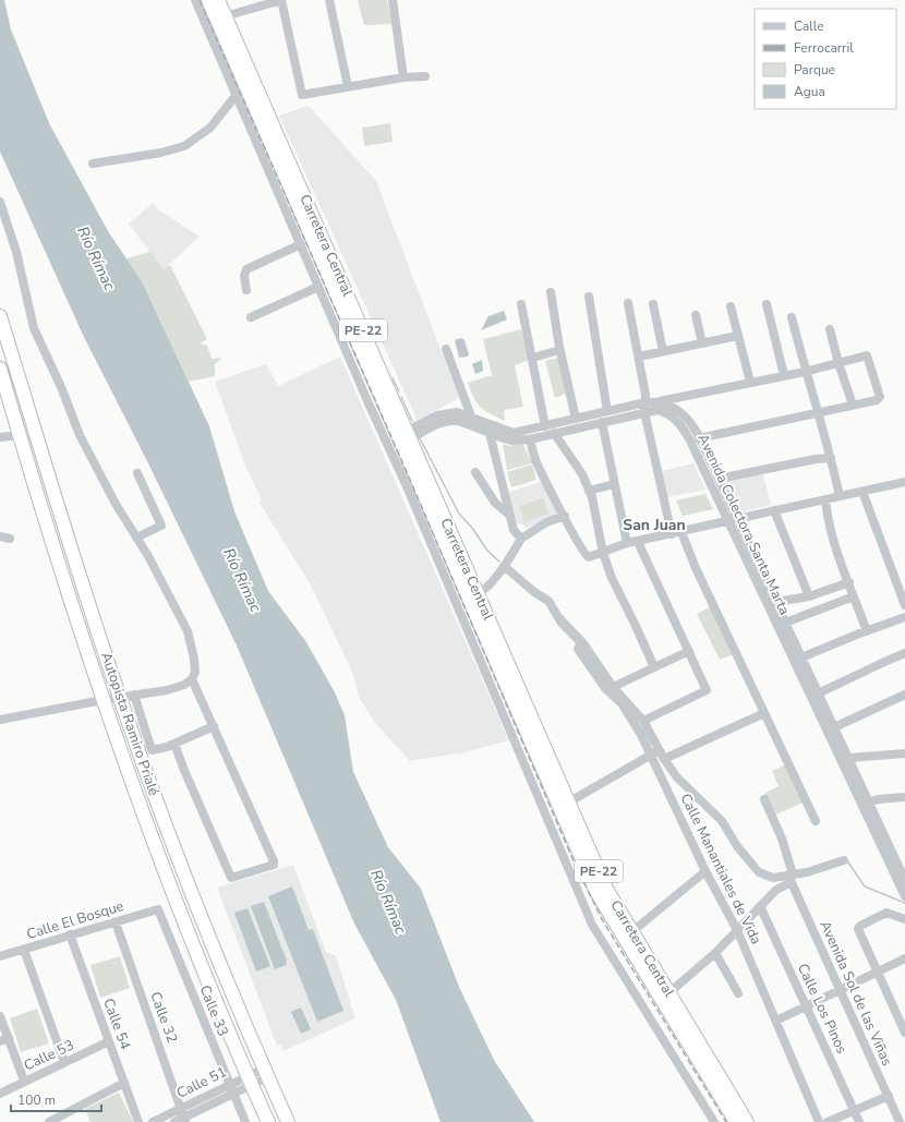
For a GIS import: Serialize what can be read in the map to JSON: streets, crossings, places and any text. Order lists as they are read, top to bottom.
{
  "streets": {
    "highway": ["Carretera Central", "PE-22", "Autopista Ramiro Prialé"],
    "street": [
      "Avenida Colectora Santa Marta",
      "Calle Manantiales de Vida",
      "Calle El Bosque",
      "Avenida Sol de las Viñas",
      "Calle Los Pinos",
      "Calle 33",
      "Calle 32",
      "Calle 54",
      "Calle 53",
      "Calle 51"
    ]
  },
  "crossings": [
    ["Carretera Central", "Avenida Colectora Santa Marta"],
    ["Autopista Ramiro Prialé", "Calle 51"],
    ["Calle El Bosque", "Calle 33"],
    ["Calle El Bosque", "Calle 32"],
    ["Calle El Bosque", "Calle 54"],
    ["Calle 33", "Calle 51"],
    ["Calle 32", "Calle 51"],
    ["Calle 54", "Calle 53"]
  ],
  "districts": ["San Juan"],
  "water": ["Río Rímac"],
  "legend": [
    "Calle",
    "Ferrocarril",
    "Parque",
    "Agua"
  ],
  "scale_bar": "100 m"
}
